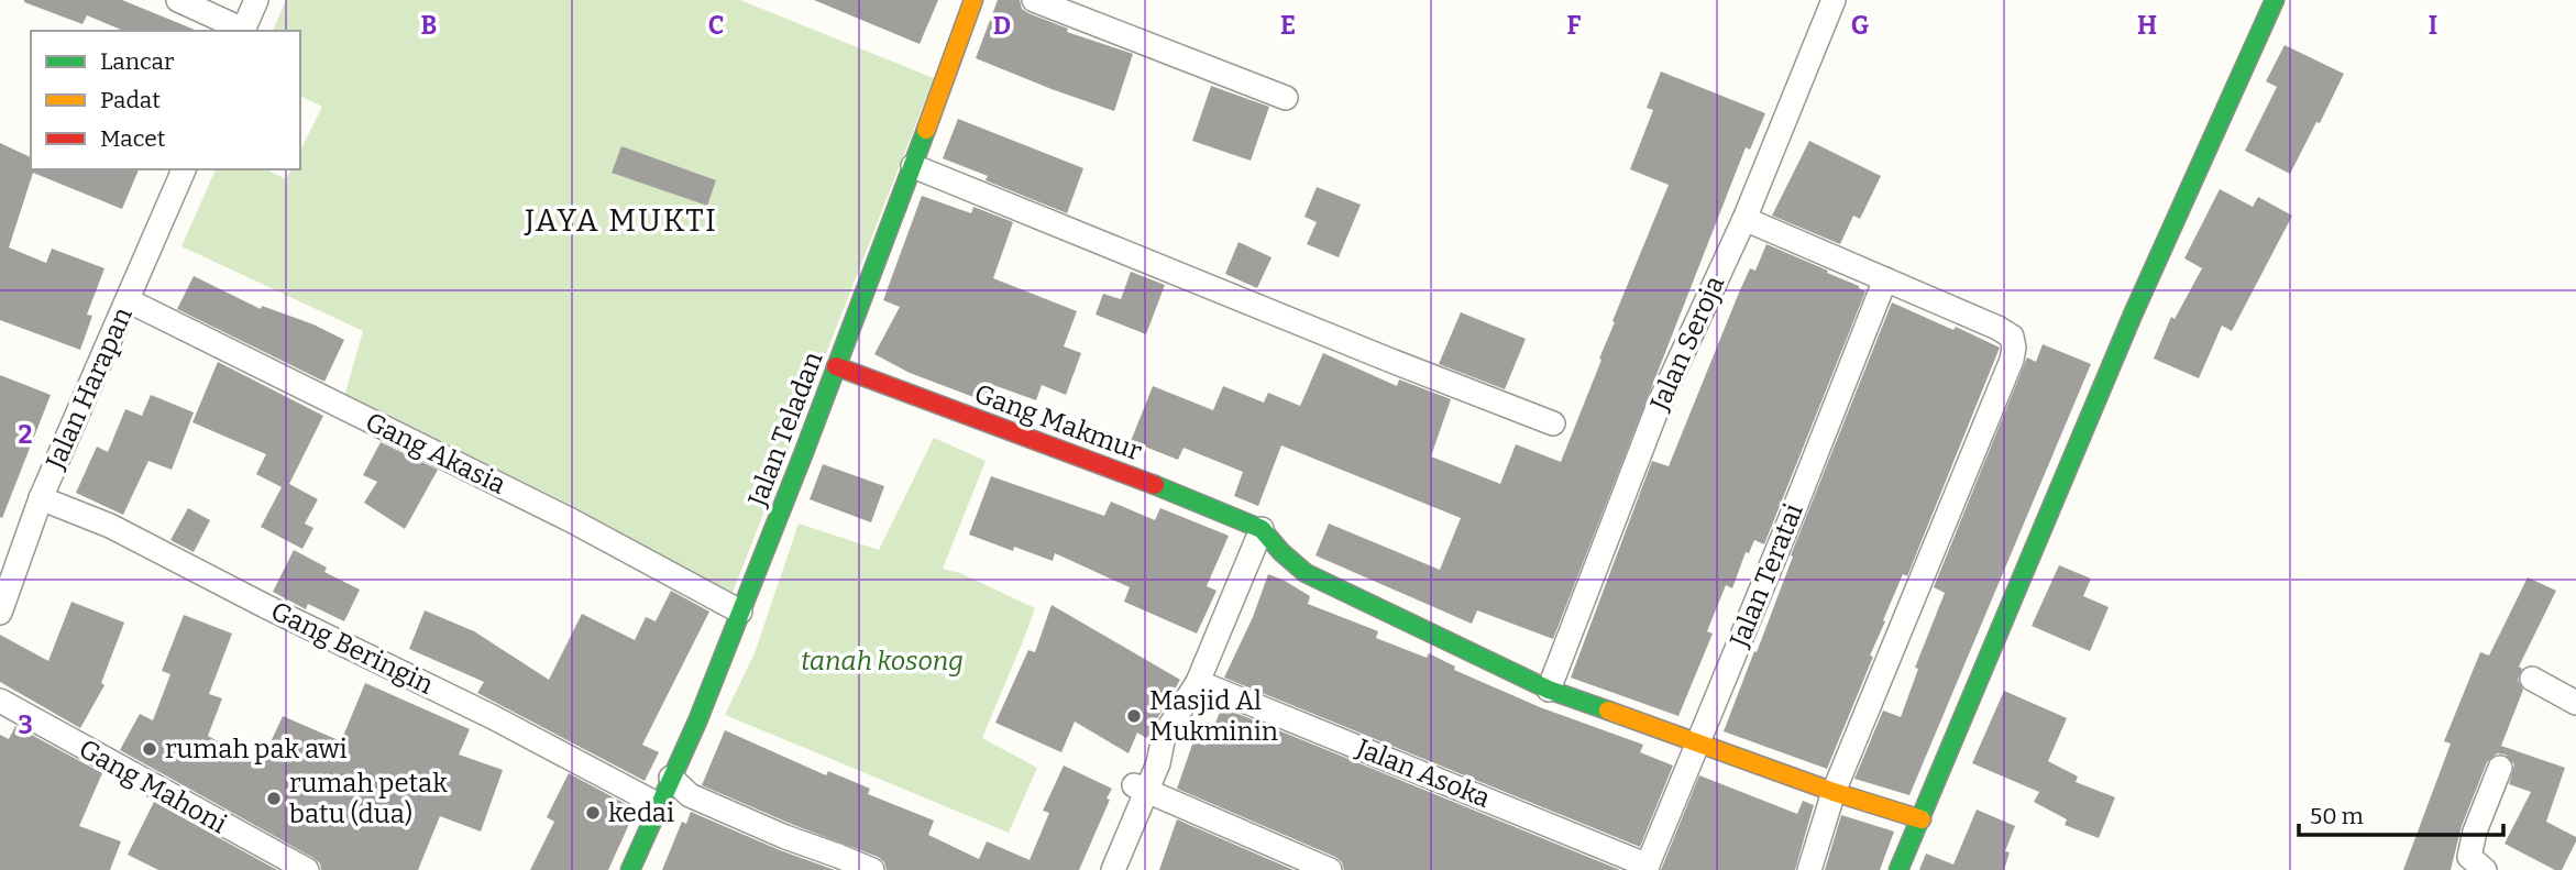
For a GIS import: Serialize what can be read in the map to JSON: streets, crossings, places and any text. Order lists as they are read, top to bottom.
{
  "streets": {
    "street": [
      "Jalan Seroja",
      "Jalan Harapan",
      "Gang Makmur",
      "Jalan Teladan",
      "Gang Akasia",
      "Jalan Teratai",
      "Gang Beringin",
      "Jalan Asoka",
      "Gang Mahoni"
    ]
  },
  "crossings": [
    ["Jalan Harapan", "Gang Akasia"],
    ["Jalan Harapan", "Gang Beringin"],
    ["Gang Makmur", "Jalan Teladan"],
    ["Jalan Teladan", "Gang Akasia"],
    ["Jalan Teladan", "Gang Beringin"],
    ["Jalan Teratai", "Jalan Asoka"]
  ],
  "districts": ["JAYA MUKTI"],
  "parks": ["tanah kosong"],
  "places": [
    "Masjid Al Mukminin",
    "rumah pak awi",
    "rumah petak batu (dua)",
    "kedai"
  ],
  "legend": ["Lancar", "Padat", "Macet"],
  "scale_bar": "50 m",
  "grid": {
    "columns": [
      "B",
      "C",
      "D",
      "E",
      "F",
      "G",
      "H",
      "I"
    ],
    "rows": ["2", "3"]
  }
}
